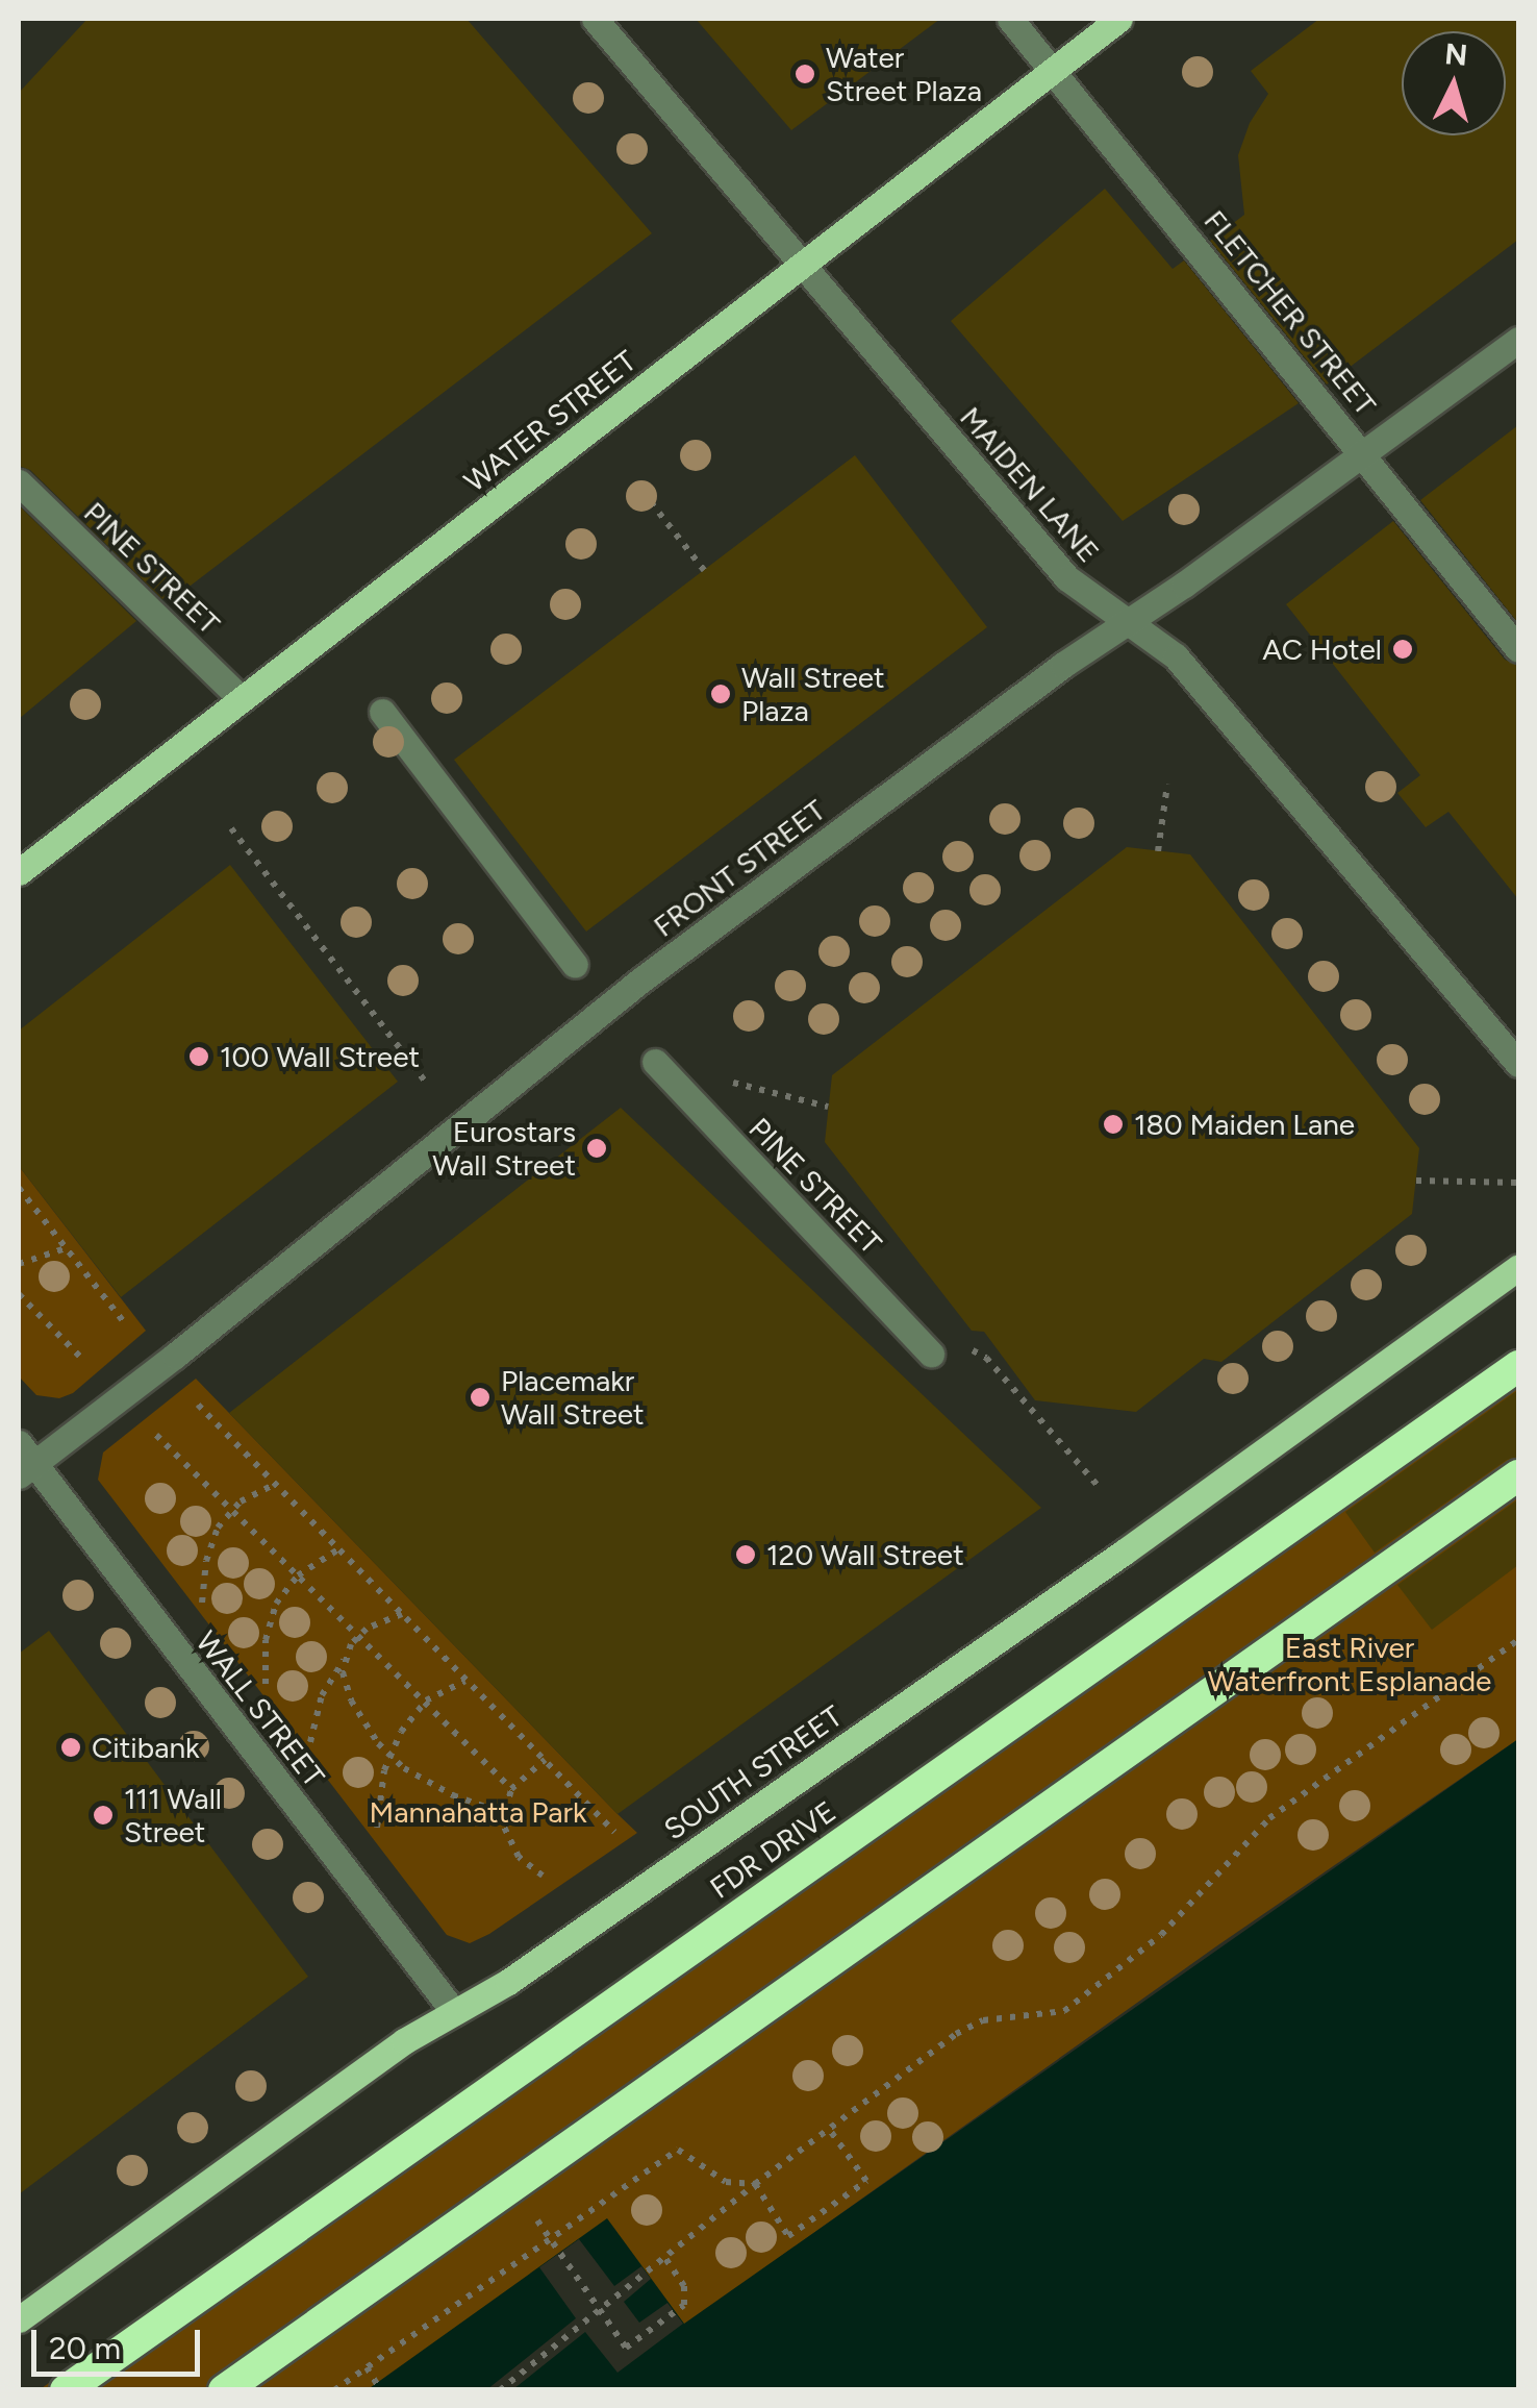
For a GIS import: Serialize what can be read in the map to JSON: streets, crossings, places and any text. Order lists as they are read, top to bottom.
{
  "streets": {
    "highway": ["FDR DRIVE"],
    "main road": ["WATER STREET", "SOUTH STREET"],
    "street": [
      "FLETCHER STREET",
      "MAIDEN LANE",
      "PINE STREET",
      "FRONT STREET",
      "WALL STREET"
    ]
  },
  "crossings": [
    ["FLETCHER STREET", "WATER STREET"],
    ["FLETCHER STREET", "FRONT STREET"],
    ["WATER STREET", "MAIDEN LANE"],
    ["WATER STREET", "PINE STREET"],
    ["MAIDEN LANE", "FRONT STREET"],
    ["FRONT STREET", "WALL STREET"],
    ["WALL STREET", "SOUTH STREET"]
  ],
  "parks": ["East River Waterfront Esplanade", "Mannahatta Park"],
  "places": [
    "Water Street Plaza",
    "AC Hotel",
    "Wall Street Plaza",
    "100 Wall Street",
    "180 Maiden Lane",
    "Eurostars Wall Street",
    "Placemakr Wall Street",
    "120 Wall Street",
    "Citibank",
    "111 Wall Street"
  ],
  "scale_bar": "20 m",
  "north": "top"
}
